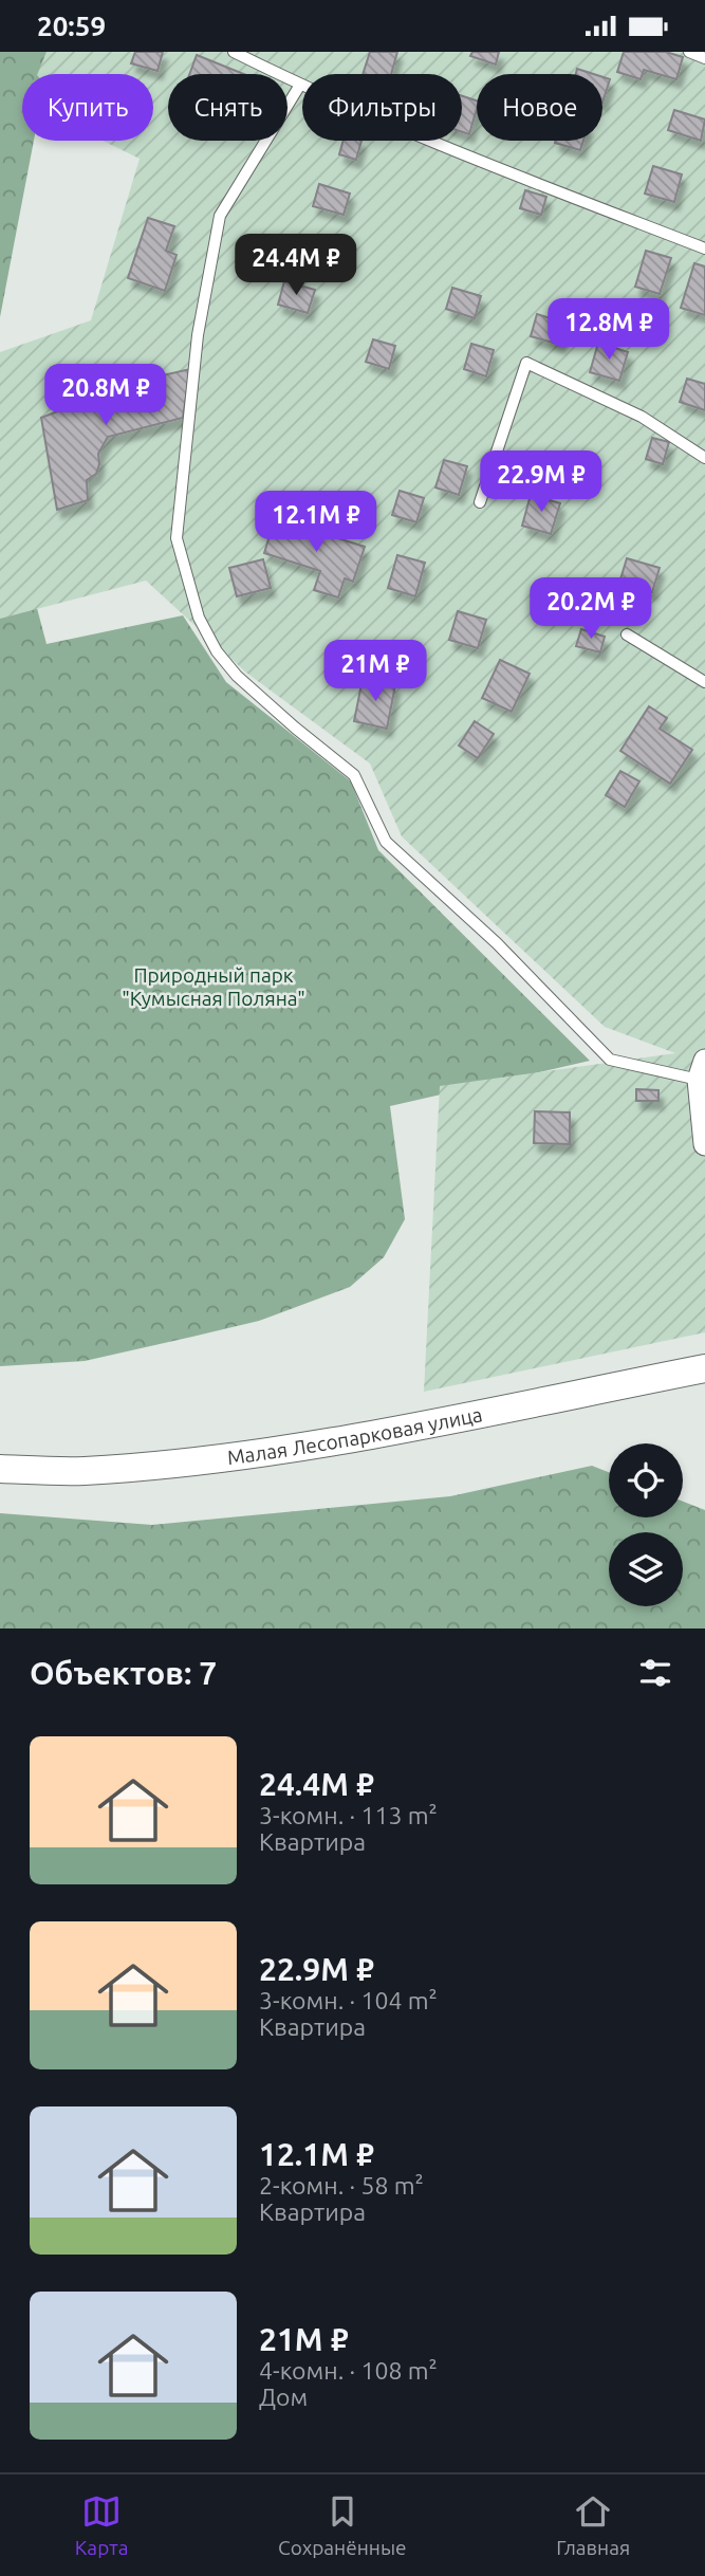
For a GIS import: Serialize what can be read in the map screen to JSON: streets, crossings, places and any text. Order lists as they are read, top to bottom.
{
  "streets": {
    "street": ["Малая Лесопарковая улица"]
  },
  "parks": ["Природный парк \"Кумысная Поляна\""],
  "page": {
    "status": "20:59",
    "chip": [
      "Купить",
      "Снять",
      "Фильтры",
      "Новое"
    ],
    "price": [
      "24.4M ₽",
      "12.8M ₽",
      "20.8M ₽",
      "22.9M ₽",
      "12.1M ₽",
      "20.2M ₽",
      "21M ₽"
    ],
    "heading": "Объектов: 7",
    "list": [
      {
        "name": "24.4M ₽",
        "note": "3-комн. · 113 m² · Квартира"
      },
      {
        "name": "22.9M ₽",
        "note": "3-комн. · 104 m² · Квартира"
      },
      {
        "name": "12.1M ₽",
        "note": "2-комн. · 58 m² · Квартира"
      },
      {
        "name": "21M ₽",
        "note": "4-комн. · 108 m² · Дом"
      }
    ],
    "tabs": ["Карта", "Сохранённые", "Главная"]
  }
}
